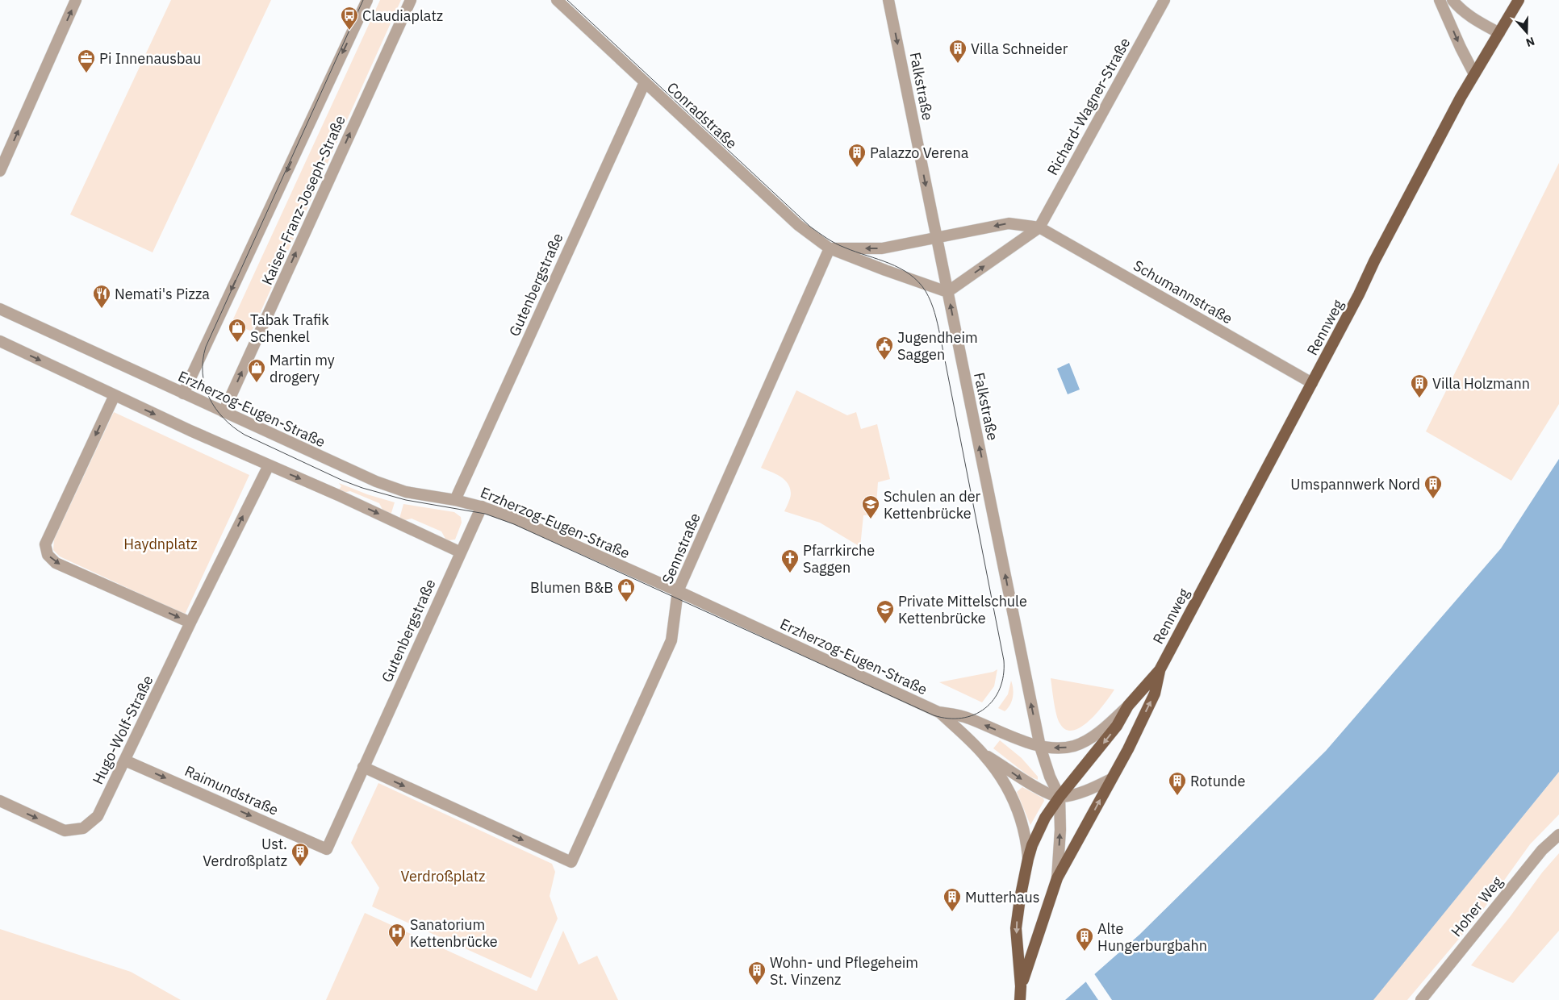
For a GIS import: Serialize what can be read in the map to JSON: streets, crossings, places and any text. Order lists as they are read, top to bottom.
{
  "streets": {
    "main road": ["Rennweg"],
    "street": [
      "Falkstraße",
      "Richard-Wagner-Straße",
      "Conradstraße",
      "Kaiser-Franz-Joseph-Straße",
      "Gutenbergstraße",
      "Schumannstraße",
      "Erzherzog-Eugen-Straße",
      "Sennstraße",
      "Hugo-Wolf-Straße",
      "Raimundstraße",
      "Hoher Weg"
    ]
  },
  "crossings": [
    ["Falkstraße", "Conradstraße"],
    ["Falkstraße", "Rennweg"],
    ["Richard-Wagner-Straße", "Schumannstraße"],
    ["Conradstraße", "Gutenbergstraße"],
    ["Conradstraße", "Sennstraße"],
    ["Kaiser-Franz-Joseph-Straße", "Erzherzog-Eugen-Straße"],
    ["Gutenbergstraße", "Erzherzog-Eugen-Straße"],
    ["Gutenbergstraße", "Sennstraße"],
    ["Gutenbergstraße", "Raimundstraße"],
    ["Schumannstraße", "Rennweg"],
    ["Erzherzog-Eugen-Straße", "Sennstraße"],
    ["Sennstraße", "Raimundstraße"],
    ["Hugo-Wolf-Straße", "Raimundstraße"]
  ],
  "parks": ["Haydnplatz", "Verdroßplatz"],
  "places": {
    "bus stop": ["Claudiaplatz"],
    "building": [
      "Villa Schneider",
      "Palazzo Verena",
      "Villa Holzmann",
      "Umspannwerk Nord",
      "Rotunde",
      "Ust. Verdroßplatz",
      "Mutterhaus",
      "Alte Hungerburgbahn",
      "Wohn- und Pflegeheim St. Vinzenz"
    ],
    "office": ["Pi Innenausbau"],
    "restaurant": ["Nemati's Pizza"],
    "shop": ["Tabak Trafik Schenkel", "Martin my drogery", "Blumen B&B"],
    "public building": ["Jugendheim Saggen"],
    "school or university": ["Schulen an der Kettenbrücke", "Private Mittelschule Kettenbrücke"],
    "church": ["Pfarrkirche Saggen"],
    "hospital": ["Sanatorium Kettenbrücke"]
  },
  "north": "bottom"
}
